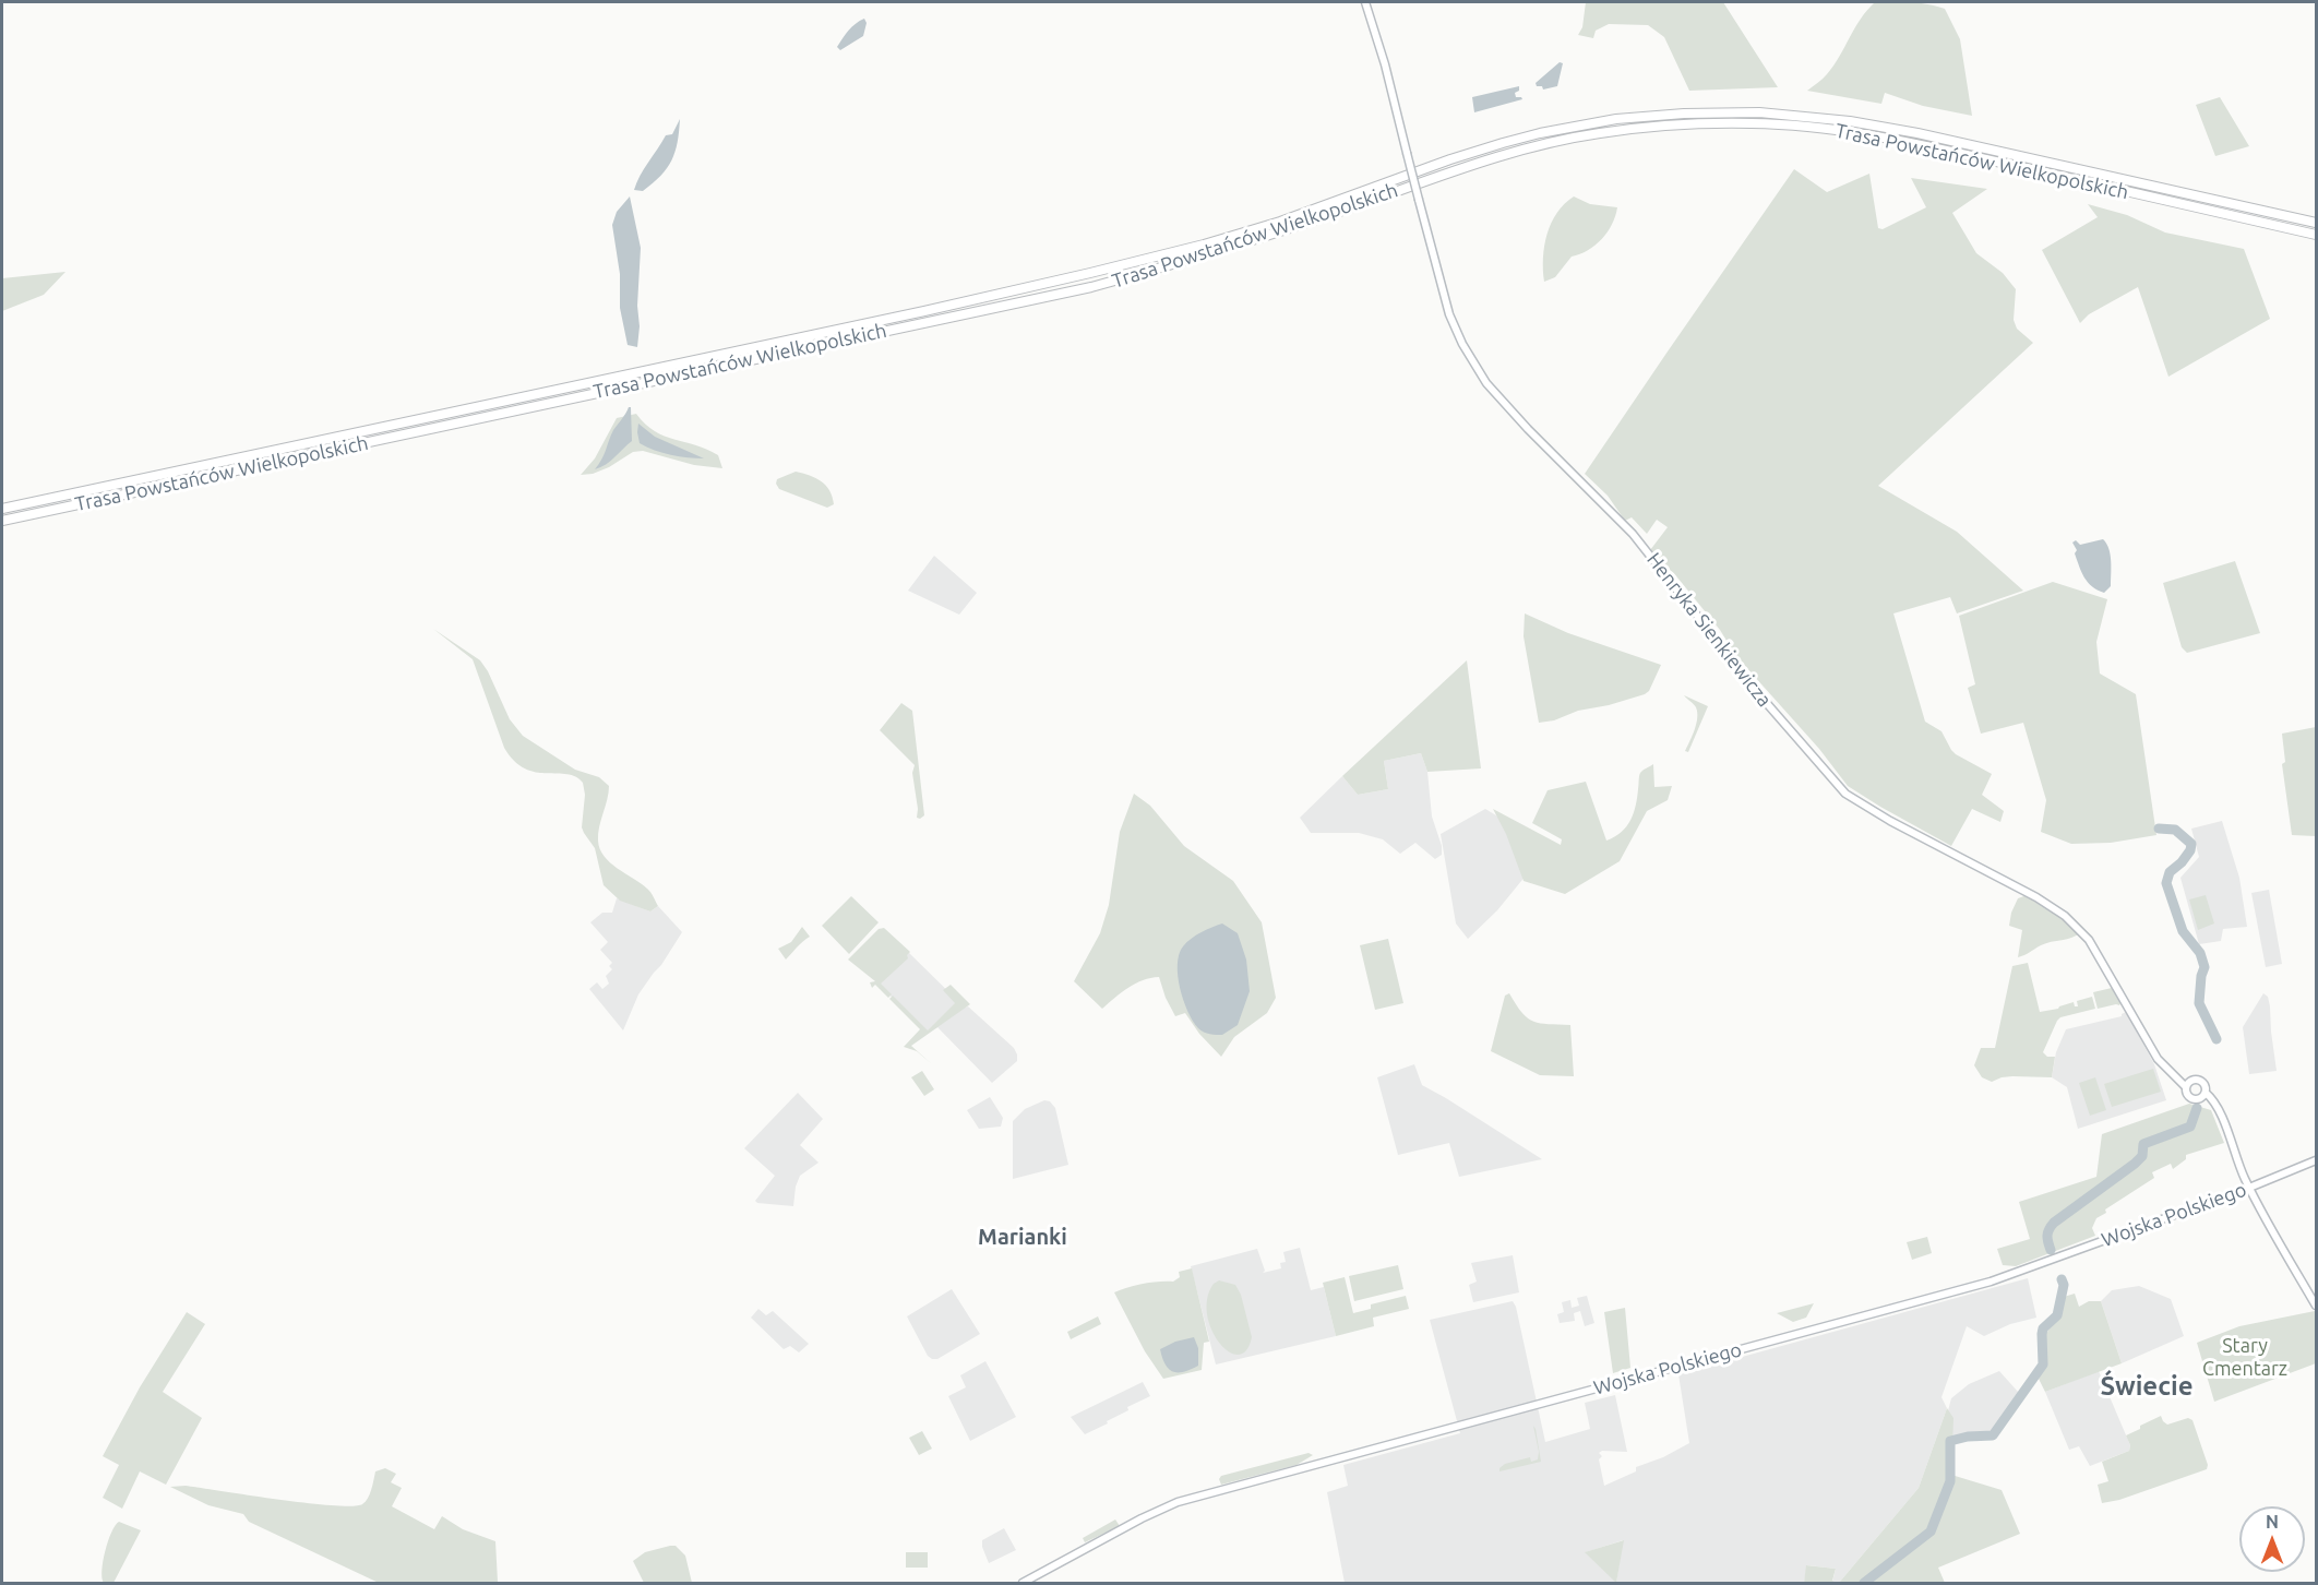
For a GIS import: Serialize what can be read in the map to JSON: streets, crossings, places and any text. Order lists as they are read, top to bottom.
{
  "streets": {
    "highway": ["Trasa Powstańców Wielkopolskich"],
    "street": ["Henryka Sienkiewicza", "Wojska Polskiego"]
  },
  "districts": ["Marianki", "Świecie"],
  "parks": ["Stary Cmentarz"],
  "north": "top"
}
